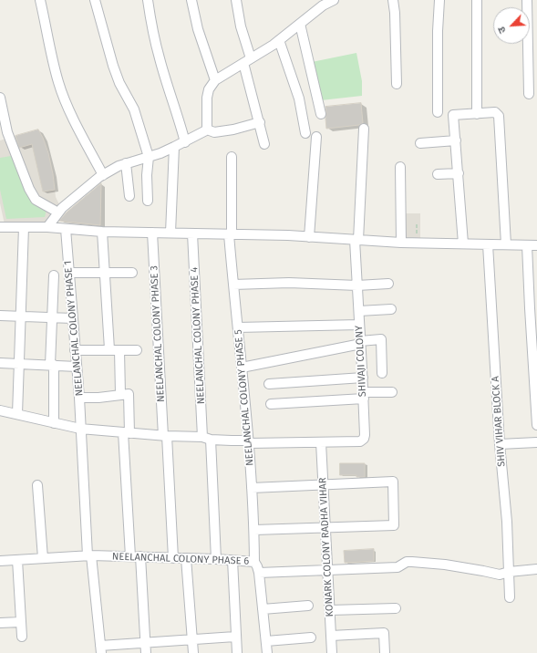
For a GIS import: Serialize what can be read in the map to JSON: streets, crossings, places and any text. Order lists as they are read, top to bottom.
{
  "streets": {
    "street": [
      "NEELANCHAL COLONY PHASE 1",
      "NEELANCHAL COLONY PHASE 3",
      "NEELANCHAL COLONY PHASE 4",
      "SHIVAJI COLONY",
      "NEELANCHAL COLONY PHASE 5",
      "SHIV VIHAR BLOCK A",
      "KONARK COLONY RADHA VIHAR",
      "NEELANCHAL COLONY PHASE 6"
    ]
  },
  "crossings": [
    ["NEELANCHAL COLONY PHASE 1", "NEELANCHAL COLONY PHASE 6"],
    ["NEELANCHAL COLONY PHASE 3", "NEELANCHAL COLONY PHASE 6"],
    ["NEELANCHAL COLONY PHASE 4", "NEELANCHAL COLONY PHASE 6"],
    ["SHIVAJI COLONY", "KONARK COLONY RADHA VIHAR"],
    ["NEELANCHAL COLONY PHASE 5", "NEELANCHAL COLONY PHASE 6"],
    ["SHIV VIHAR BLOCK A", "NEELANCHAL COLONY PHASE 6"],
    ["KONARK COLONY RADHA VIHAR", "NEELANCHAL COLONY PHASE 6"]
  ],
  "north": "bottom left"
}
